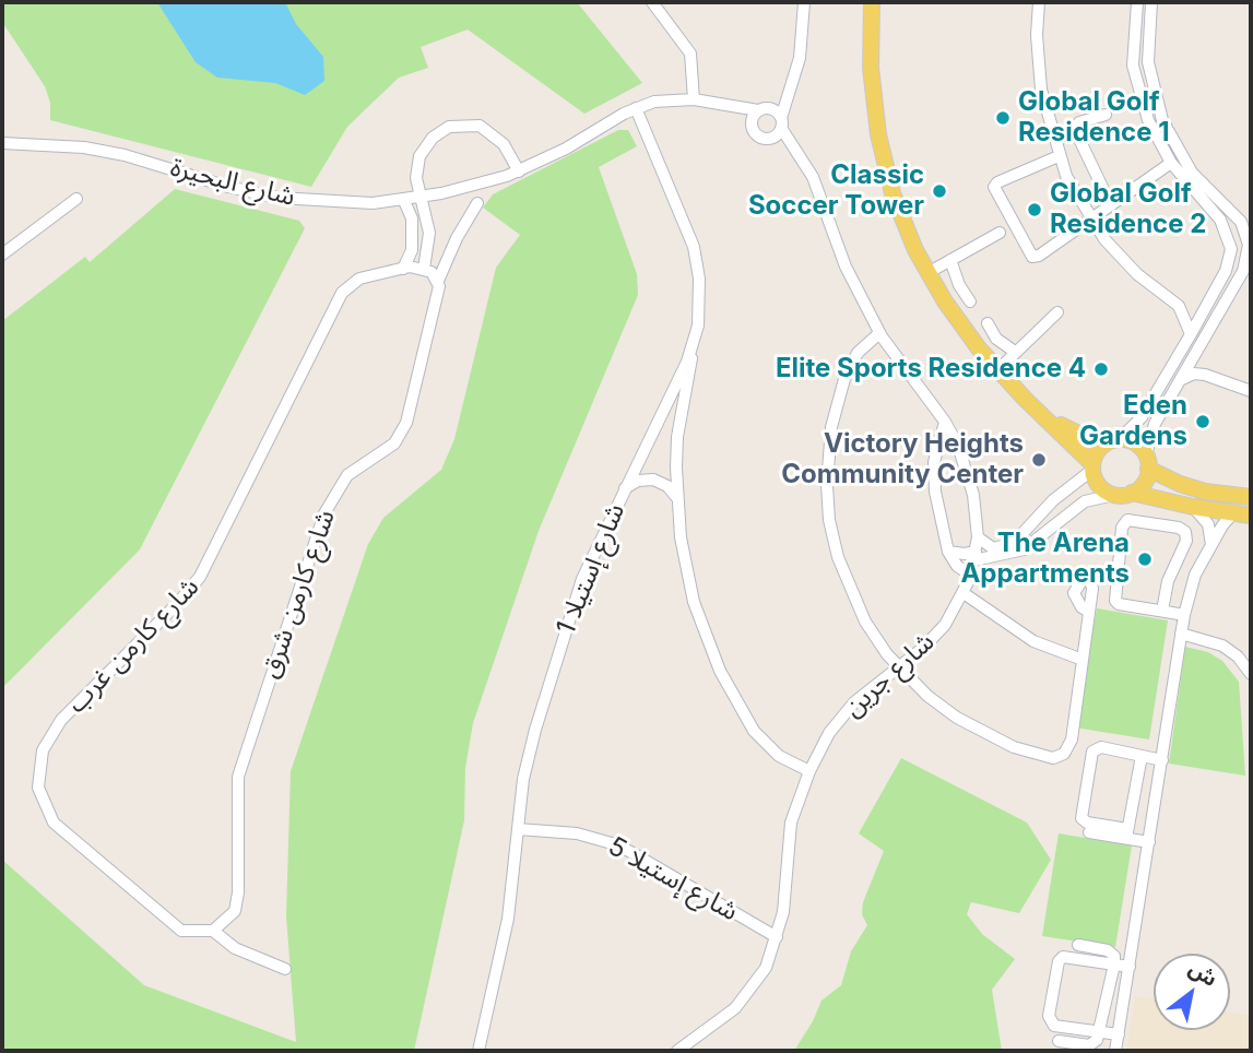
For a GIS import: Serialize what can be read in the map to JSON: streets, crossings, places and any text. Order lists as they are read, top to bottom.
{
  "streets": {
    "street": [
      "شارع البحيرة",
      "شارع إستيلا 1",
      "شارع كارمن شرق",
      "شارع كارمن غرب",
      "شارع جرين",
      "شارع إستيلا 5"
    ]
  },
  "crossings": [
    ["شارع البحيرة", "شارع إستيلا 1"],
    ["شارع البحيرة", "شارع جرين"],
    ["شارع إستيلا 1", "شارع إستيلا 5"],
    ["شارع كارمن شرق", "شارع كارمن غرب"],
    ["شارع جرين", "شارع إستيلا 5"]
  ],
  "places": [
    "Global Golf Residence 1",
    "Classic Soccer Tower",
    "Global Golf Residence 2",
    "Elite Sports Residence 4",
    "Eden Gardens",
    "Victory Heights Community Center",
    "The Arena Appartments"
  ],
  "north": "top right"
}
